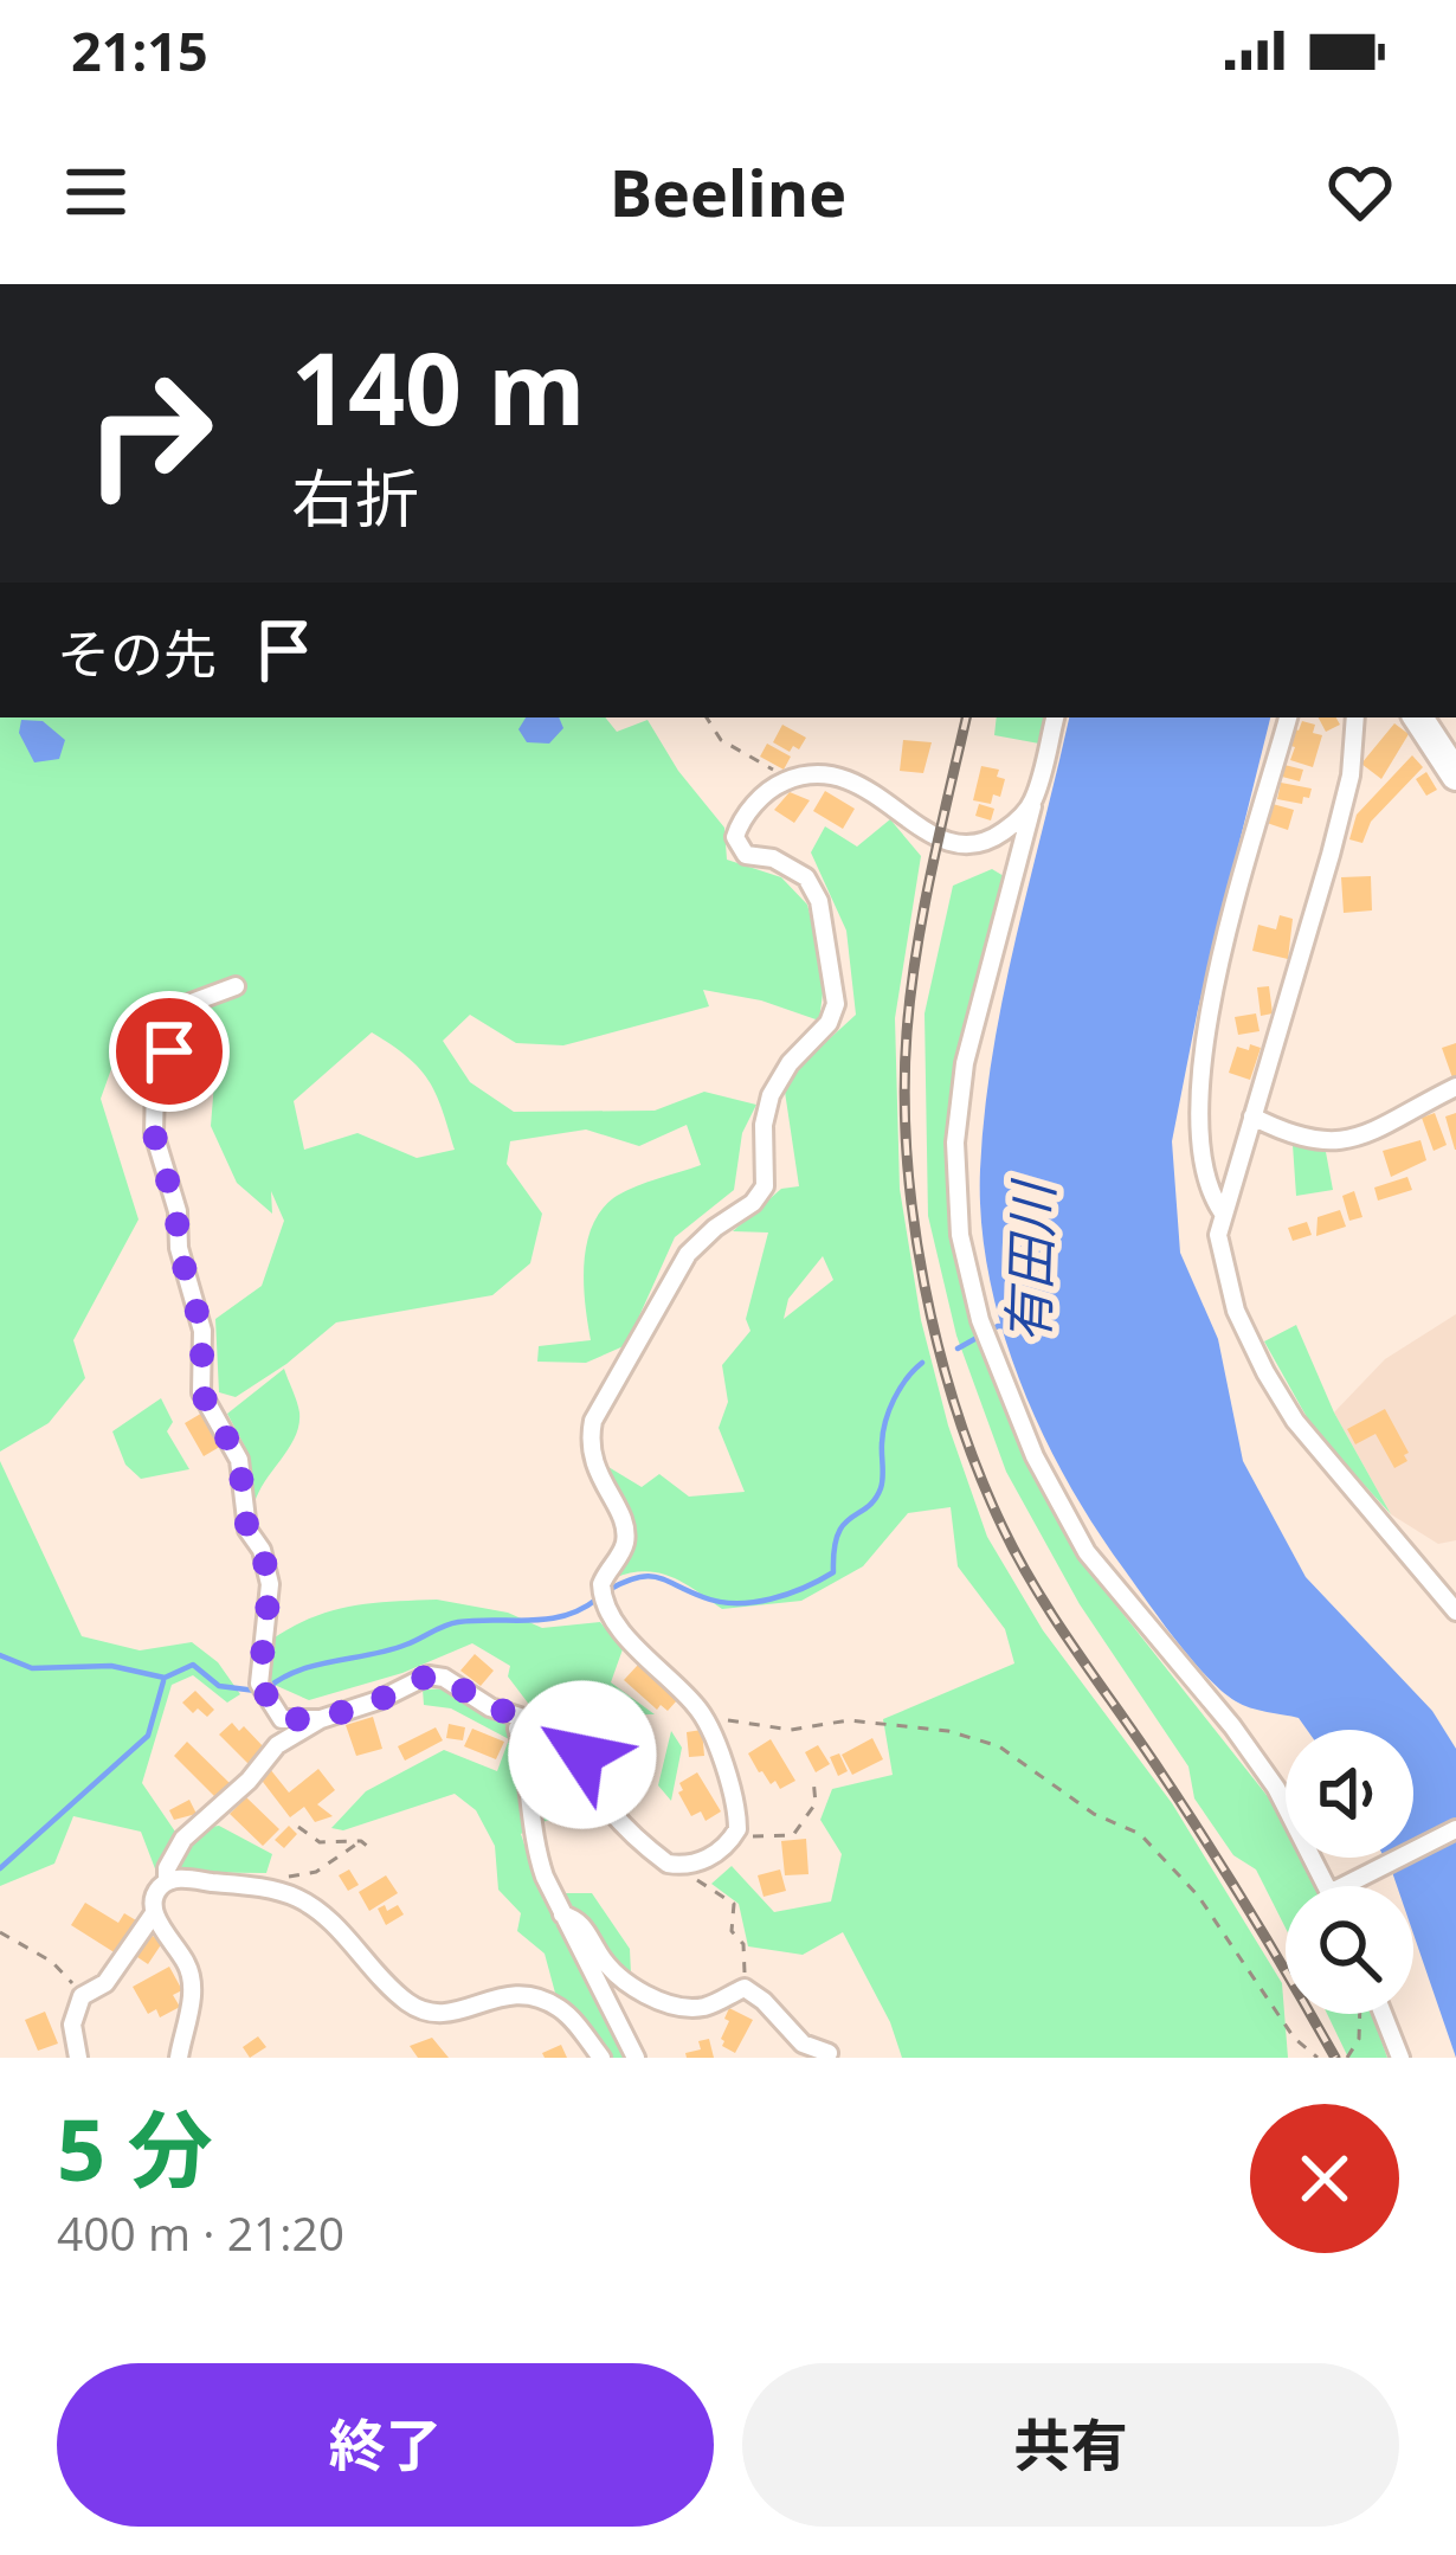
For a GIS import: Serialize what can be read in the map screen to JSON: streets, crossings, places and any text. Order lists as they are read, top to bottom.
{
  "water": ["有田川"],
  "page": {
    "status": "21:15",
    "header": "Beeline",
    "turn": ["140 m", "右折"],
    "then": "その先",
    "heading": ["5 分", "400 m · 21:20"],
    "buttons": ["終了", "共有"]
  }
}
